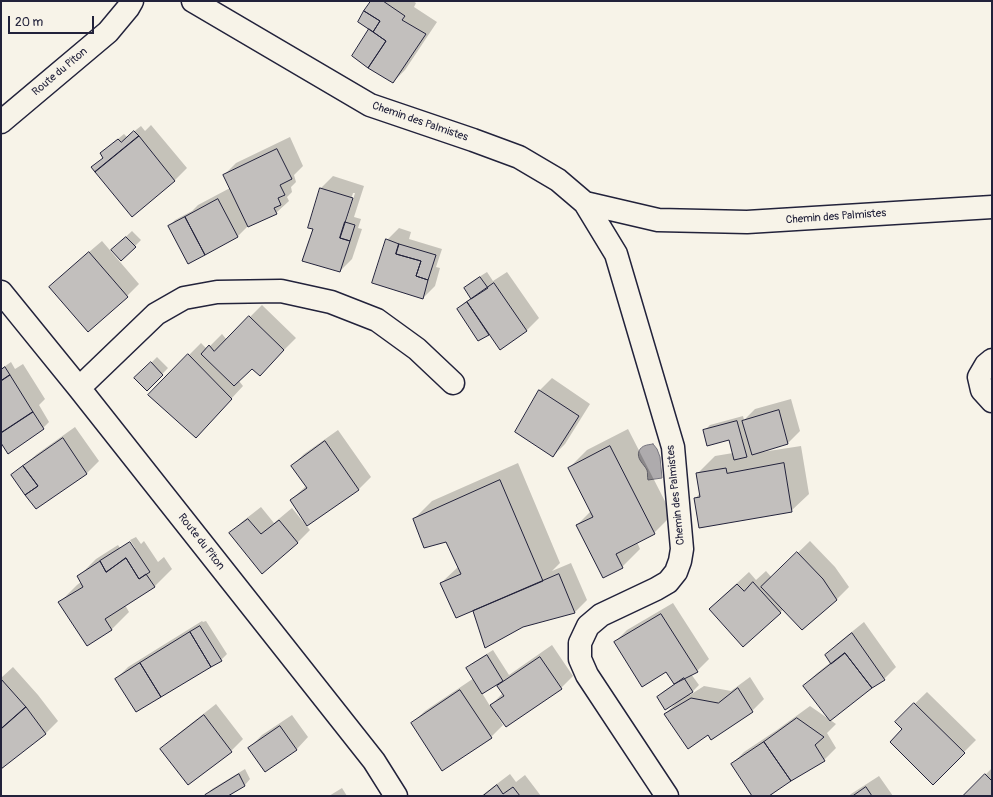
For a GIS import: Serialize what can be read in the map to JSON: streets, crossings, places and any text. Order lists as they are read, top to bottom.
{
  "streets": {
    "street": ["Route du Piton", "Chemin des Palmistes"]
  },
  "scale_bar": "20 m"
}
